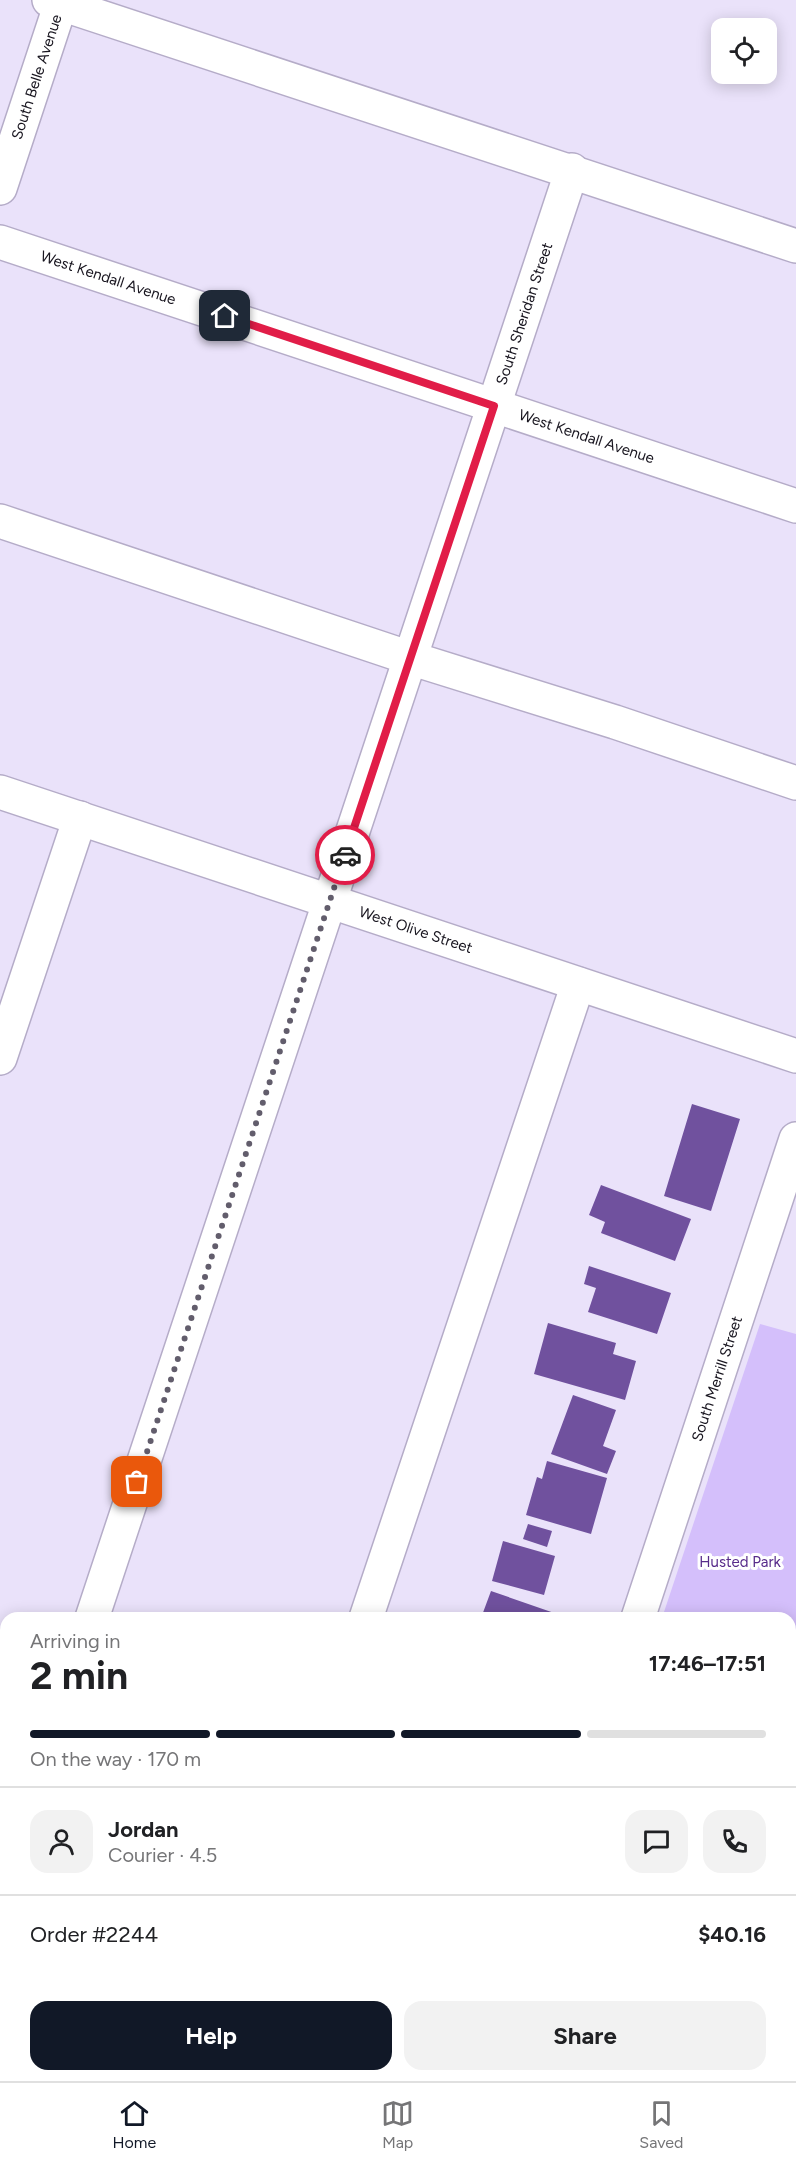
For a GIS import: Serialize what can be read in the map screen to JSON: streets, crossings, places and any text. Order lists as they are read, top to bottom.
{
  "streets": {
    "street": [
      "South Belle Avenue",
      "West Kendall Avenue",
      "South Sheridan Street",
      "West Olive Street",
      "South Merrill Street"
    ]
  },
  "crossings": [
    ["West Kendall Avenue", "South Sheridan Street"],
    ["South Sheridan Street", "West Olive Street"]
  ],
  "parks": ["Husted Park"],
  "page": {
    "heading": ["2 min", "Arriving in", "17:46–17:51"],
    "panel": [
      "Jordan",
      "Courier · 4.5",
      "Order #2244",
      "$40.16"
    ],
    "bar": "On the way · 170 m",
    "buttons": ["Help", "Share"],
    "tabs": ["Home", "Map", "Saved"]
  }
}
